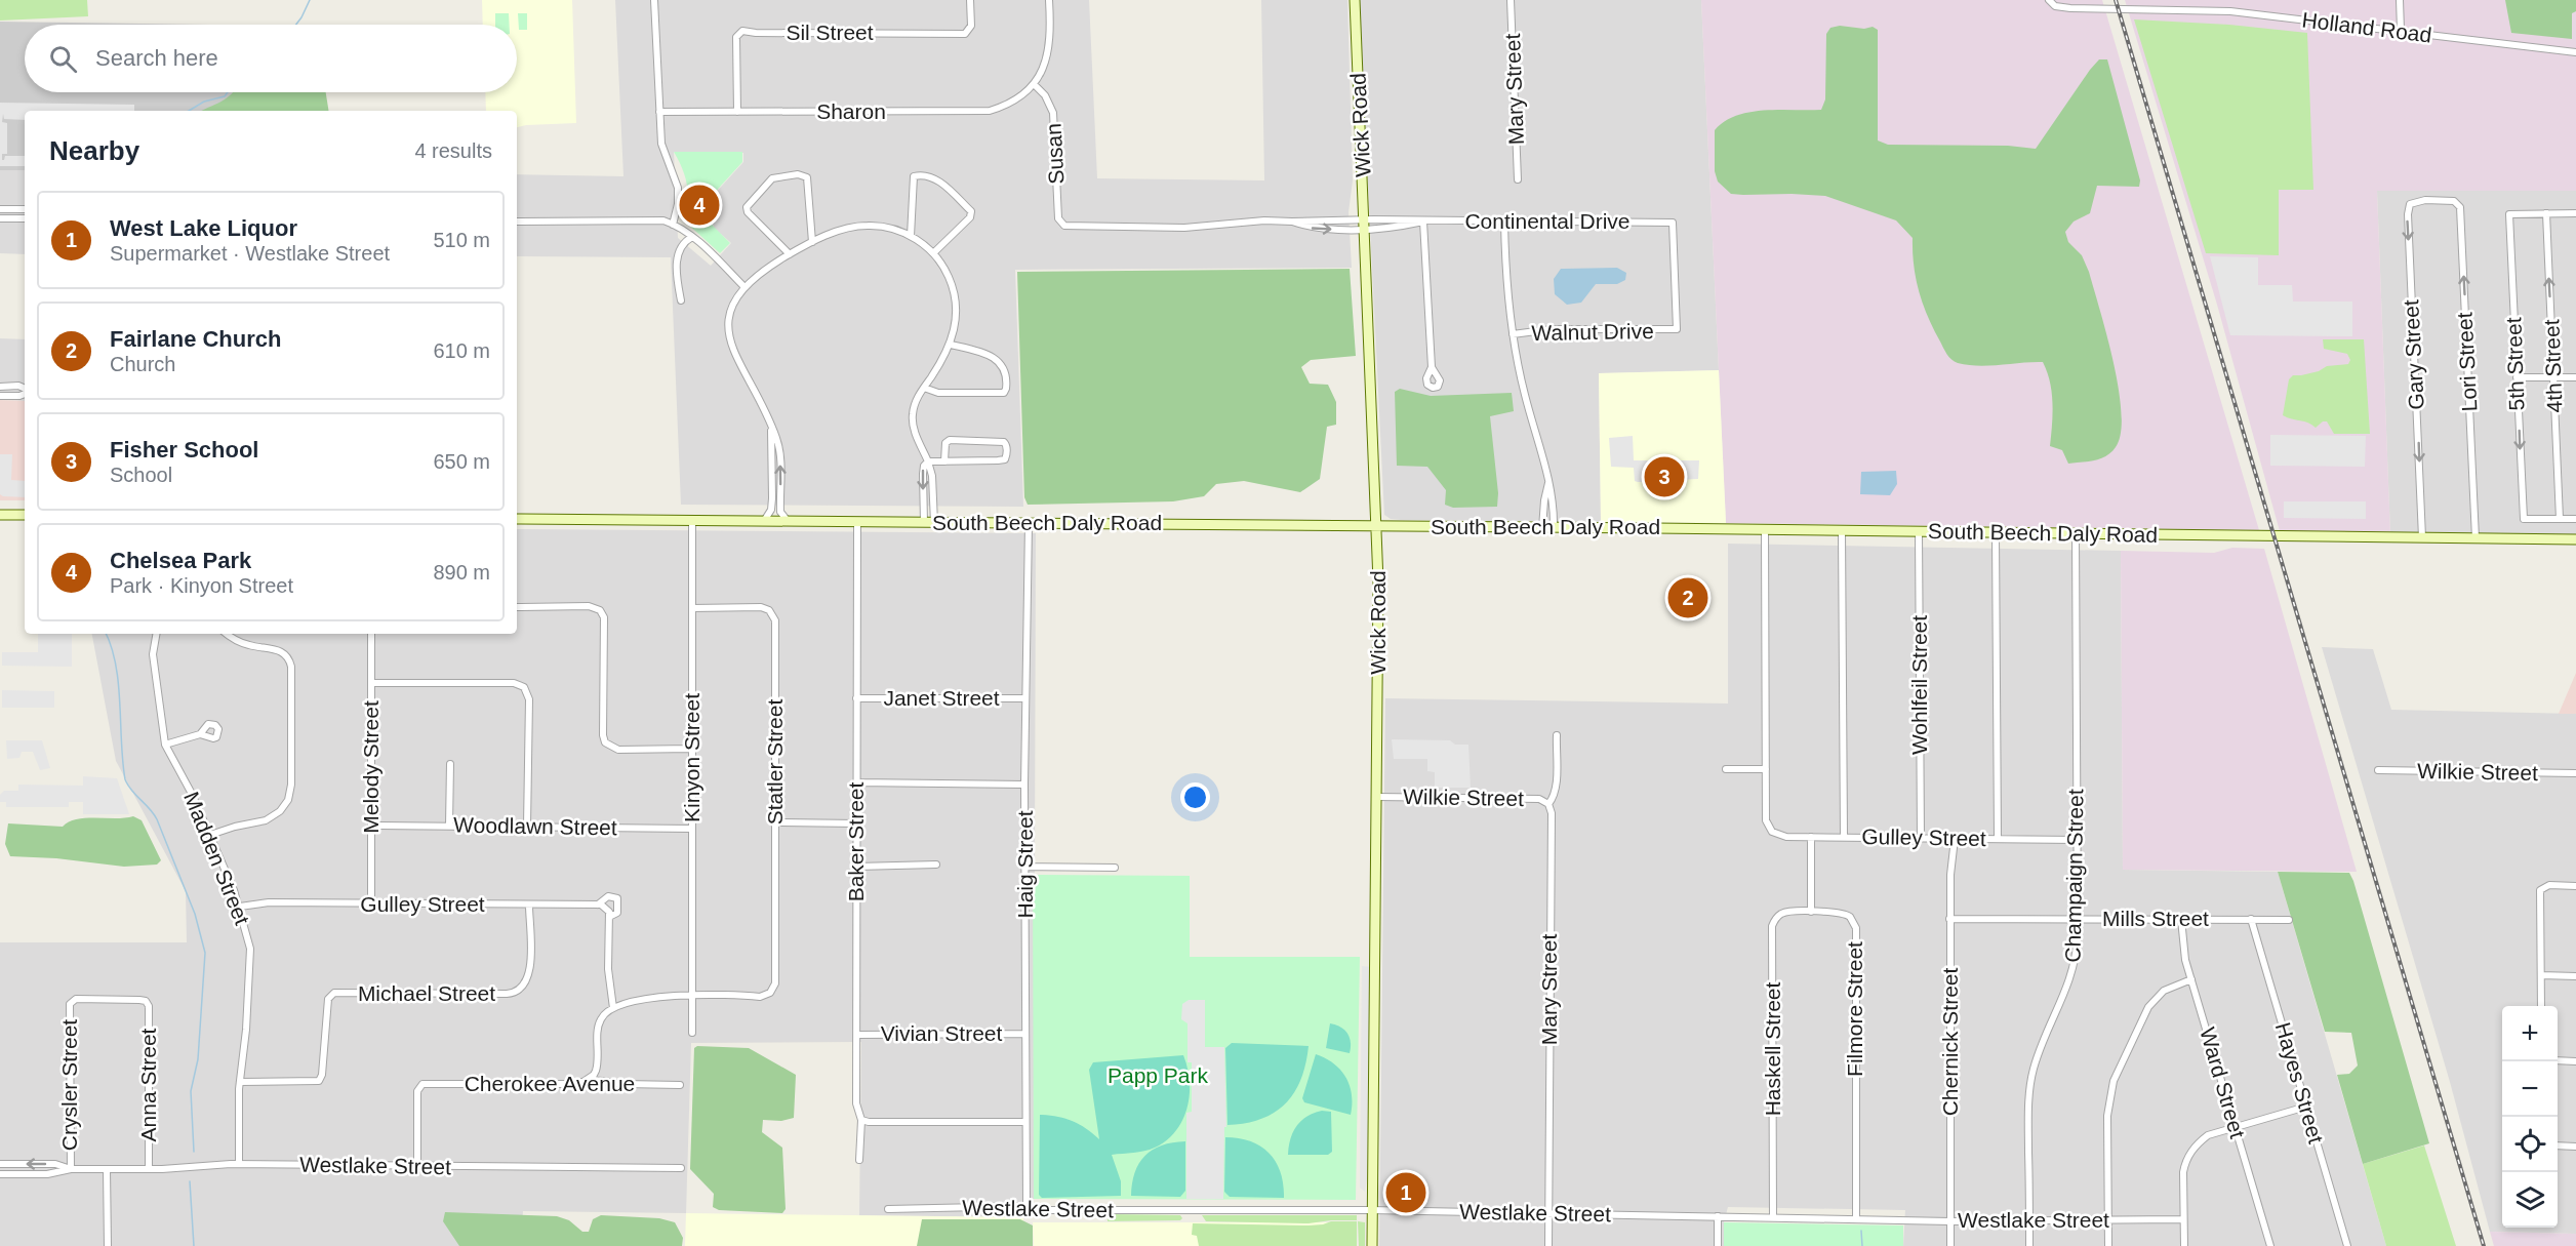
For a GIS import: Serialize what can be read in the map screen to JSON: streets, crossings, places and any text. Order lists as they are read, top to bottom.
{
  "streets": {
    "street": [
      "Holland Road",
      "Sil Street",
      "Mary Street",
      "Sharon",
      "Wick Road",
      "Susan",
      "Continental Drive",
      "Walnut Drive",
      "Gary Street",
      "Lori Street",
      "5th Street",
      "4th Street",
      "South Beech Daly Road",
      "Wohlfeil Street",
      "Janet Street",
      "Kinyon Street",
      "Statler Street",
      "Melody Street",
      "Wilkie Street",
      "Woodlawn Street",
      "Gulley Street",
      "Baker Street",
      "Madden Street",
      "Haig Street",
      "Champaign Street",
      "Mills Street",
      "Michael Street",
      "Filmore Street",
      "Vivian Street",
      "Chernick Street",
      "Haskell Street",
      "Ward Street",
      "Hayes Street",
      "Cherokee Avenue",
      "Crysler Street",
      "Anna Street",
      "Westlake Street"
    ]
  },
  "crossings": [
    ["Sil Street", "Sharon"],
    ["Mary Street", "Wilkie Street"],
    ["Mary Street", "Westlake Street"],
    ["Sharon", "Susan"],
    ["Wick Road", "Continental Drive"],
    ["Wick Road", "South Beech Daly Road"],
    ["Wick Road", "Wilkie Street"],
    ["Wick Road", "Westlake Street"],
    ["Susan", "Continental Drive"],
    ["Continental Drive", "Walnut Drive"],
    ["Gary Street", "Lori Street"],
    ["Gary Street", "South Beech Daly Road"],
    ["Lori Street", "South Beech Daly Road"],
    ["5th Street", "4th Street"],
    ["South Beech Daly Road", "Wohlfeil Street"],
    ["South Beech Daly Road", "Kinyon Street"],
    ["South Beech Daly Road", "Baker Street"],
    ["South Beech Daly Road", "Haig Street"],
    ["South Beech Daly Road", "Champaign Street"],
    ["Wohlfeil Street", "Gulley Street"],
    ["Janet Street", "Baker Street"],
    ["Janet Street", "Haig Street"],
    ["Kinyon Street", "Statler Street"],
    ["Kinyon Street", "Woodlawn Street"],
    ["Melody Street", "Gulley Street"],
    ["Gulley Street", "Madden Street"],
    ["Gulley Street", "Champaign Street"],
    ["Gulley Street", "Michael Street"],
    ["Gulley Street", "Chernick Street"],
    ["Baker Street", "Vivian Street"],
    ["Madden Street", "Michael Street"],
    ["Madden Street", "Westlake Street"],
    ["Haig Street", "Vivian Street"],
    ["Haig Street", "Westlake Street"],
    ["Champaign Street", "Mills Street"],
    ["Champaign Street", "Westlake Street"],
    ["Mills Street", "Chernick Street"],
    ["Mills Street", "Ward Street"],
    ["Mills Street", "Hayes Street"],
    ["Filmore Street", "Haskell Street"],
    ["Filmore Street", "Westlake Street"],
    ["Chernick Street", "Westlake Street"],
    ["Haskell Street", "Westlake Street"],
    ["Cherokee Avenue", "Westlake Street"],
    ["Crysler Street", "Anna Street"],
    ["Crysler Street", "Westlake Street"],
    ["Anna Street", "Westlake Street"]
  ],
  "one_way": [
    "Gary Street",
    "Lori Street",
    "5th Street",
    "4th Street"
  ],
  "parks": ["Papp Park"],
  "page": {
    "search": "Search here",
    "heading": ["Nearby", "4 results"],
    "pins": [
      "4",
      "3",
      "2",
      "1"
    ],
    "list": [
      {
        "mark": "1",
        "name": "West Lake Liquor",
        "note": "Supermarket · Westlake Street",
        "value": "510 m"
      },
      {
        "mark": "2",
        "name": "Fairlane Church",
        "note": "Church",
        "value": "610 m"
      },
      {
        "mark": "3",
        "name": "Fisher School",
        "note": "School",
        "value": "650 m"
      },
      {
        "mark": "4",
        "name": "Chelsea Park",
        "note": "Park · Kinyon Street",
        "value": "890 m"
      }
    ],
    "map_buttons": ["+", "−"]
  }
}
